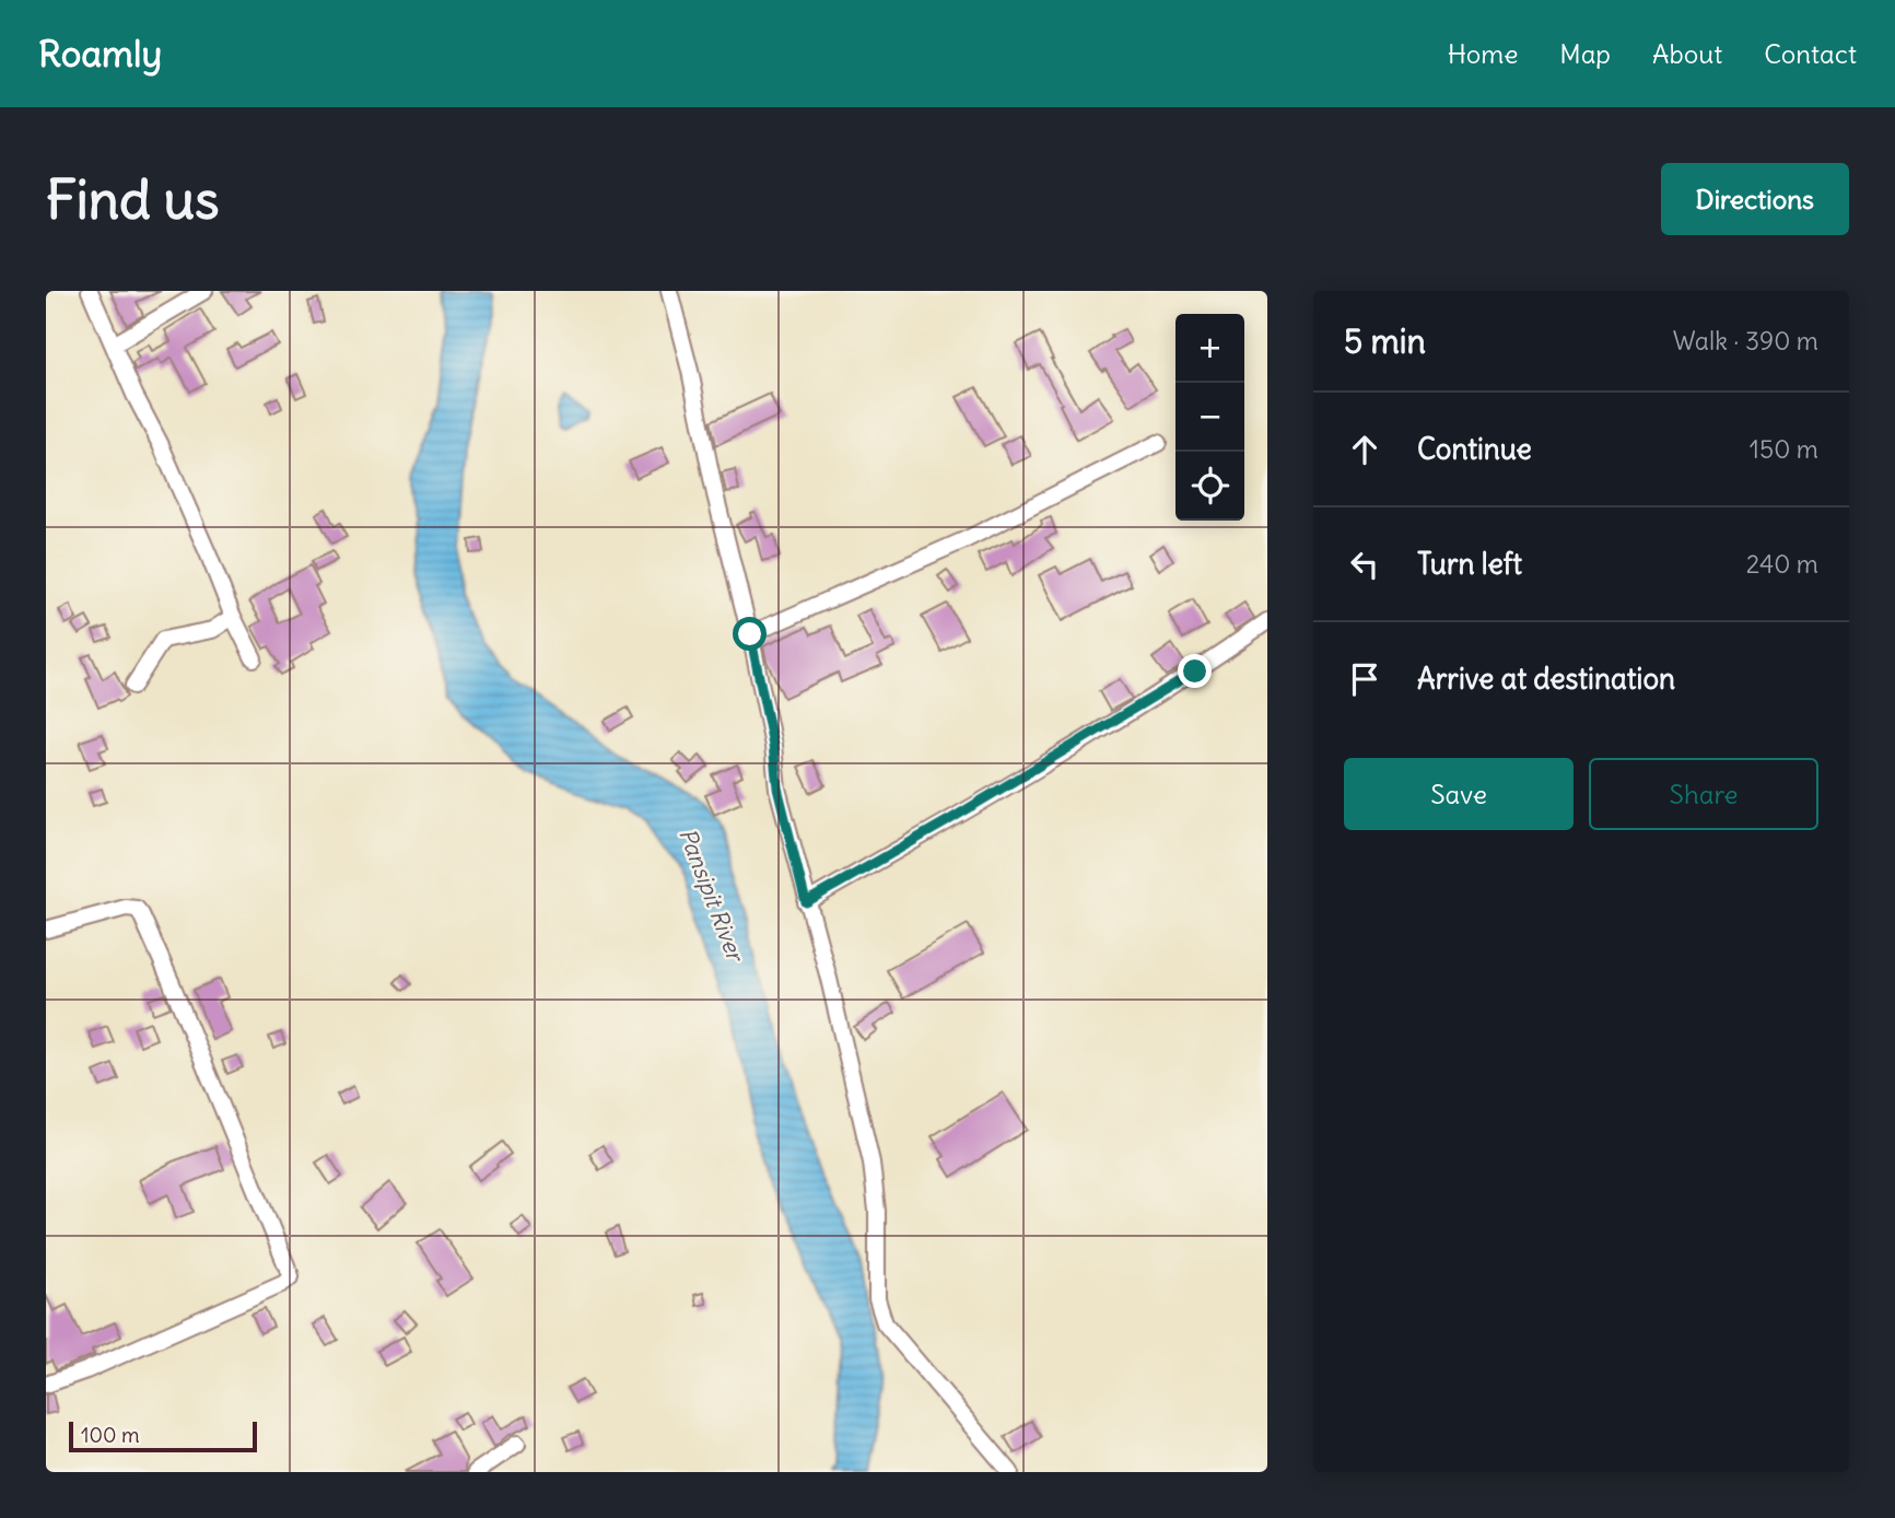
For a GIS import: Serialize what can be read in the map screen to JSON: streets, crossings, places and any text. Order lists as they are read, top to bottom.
{
  "water": ["Pansipit River"],
  "scale_bar": "100 m",
  "page": {
    "header": "Roamly",
    "nav": [
      "Home",
      "Map",
      "About",
      "Contact"
    ],
    "buttons": [
      "Directions",
      ["Save", "Share"]
    ],
    "title": "Find us",
    "heading": ["5 min", "Walk · 390 m"],
    "map_buttons": ["+", "−"],
    "list": [
      ["Continue", "150 m"],
      ["Turn left", "240 m"],
      "Arrive at destination"
    ],
    "scale": "100 m"
  }
}
